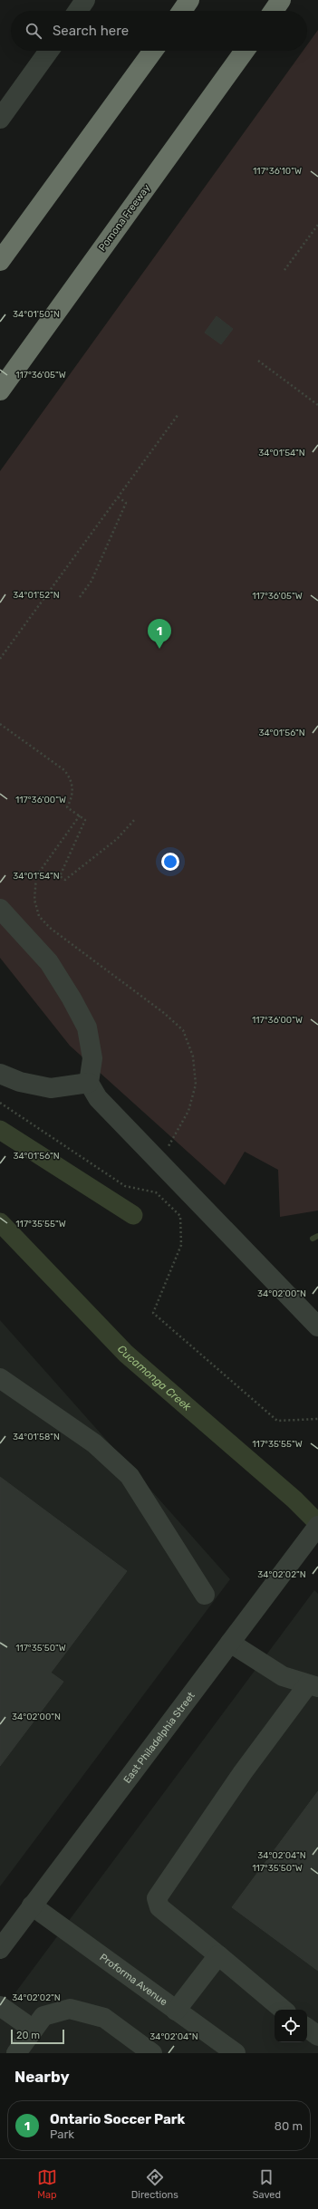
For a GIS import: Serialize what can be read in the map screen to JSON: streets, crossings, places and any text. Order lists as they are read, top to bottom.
{
  "streets": {
    "highway": ["Pomona Freeway"],
    "street": ["East Philadelphia Street", "Proforma Avenue"]
  },
  "crossings": [
    ["East Philadelphia Street", "Proforma Avenue"]
  ],
  "water": ["Cucamonga Creek"],
  "scale_bar": "20 m",
  "page": {
    "search": "Search here",
    "pins": "1",
    "scale": "20 m",
    "heading": "Nearby",
    "list": [
      {
        "mark": "1",
        "name": "Ontario Soccer Park",
        "note": "Park",
        "value": "80 m"
      }
    ],
    "nav": ["Map", "Directions", "Saved"]
  },
  "coordinates": [
    "117°36'10\"W",
    "34°01'50\"N",
    "117°36'05\"W",
    "34°01'54\"N",
    "34°01'52\"N",
    "34°01'56\"N",
    "117°36'00\"W",
    "117°35'55\"W",
    "34°02'00\"N",
    "34°01'58\"N",
    "34°02'02\"N",
    "117°35'50\"W",
    "34°02'04\"N"
  ]
}
